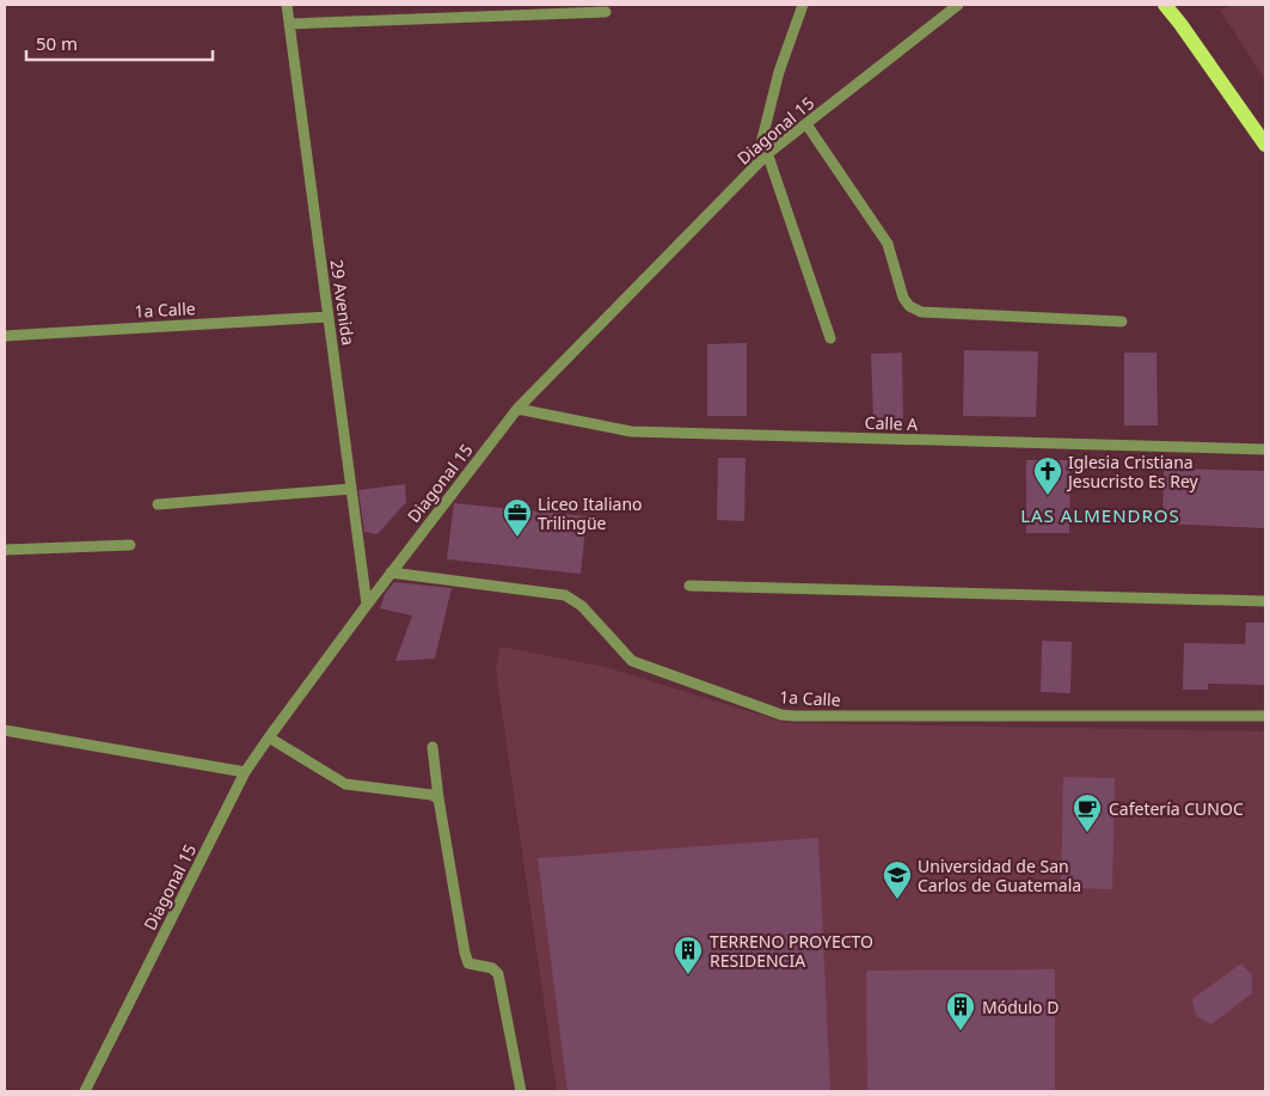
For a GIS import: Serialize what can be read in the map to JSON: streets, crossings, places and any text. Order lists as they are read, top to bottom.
{
  "streets": {
    "street": [
      "Diagonal 15",
      "29 Avenida",
      "1a Calle",
      "Calle A"
    ]
  },
  "crossings": [
    ["Diagonal 15", "29 Avenida"],
    ["Diagonal 15", "1a Calle"],
    ["Diagonal 15", "Calle A"],
    ["29 Avenida", "1a Calle"]
  ],
  "districts": ["LAS ALMENDROS"],
  "places": {
    "church": ["Iglesia Cristiana Jesucristo Es Rey"],
    "office": ["Liceo Italiano Trilingüe"],
    "cafe": ["Cafetería CUNOC"],
    "school or university": ["Universidad de San Carlos de Guatemala"],
    "building": ["TERRENO PROYECTO RESIDENCIA", "Módulo D"]
  },
  "scale_bar": "50 m"
}
